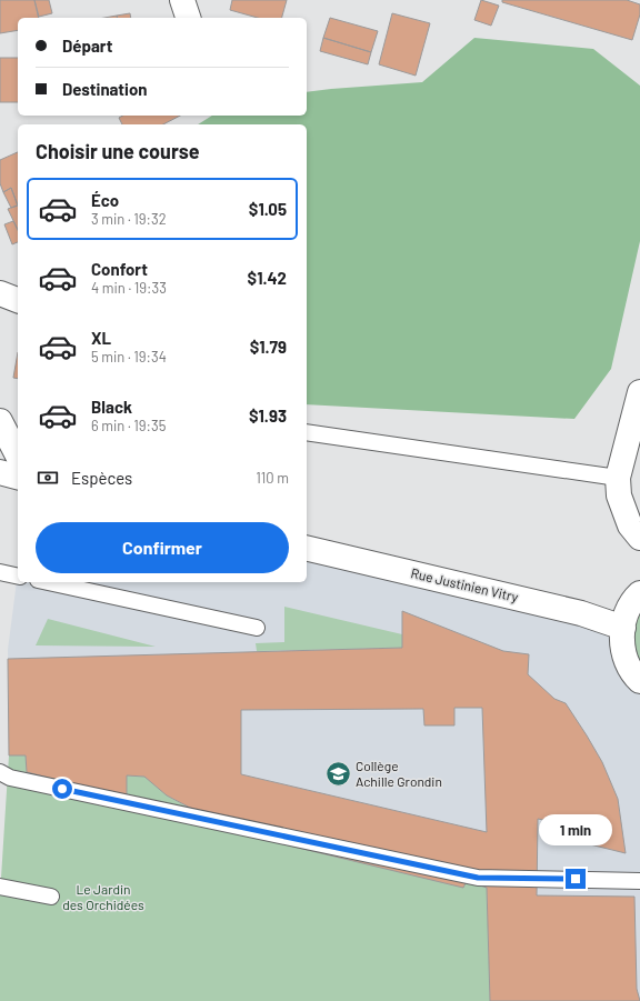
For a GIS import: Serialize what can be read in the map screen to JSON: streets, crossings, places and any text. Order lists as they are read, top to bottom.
{
  "streets": {
    "street": ["Rue Justinien Vitry"]
  },
  "parks": ["Le Jardin des Orchidées"],
  "places": {
    "school or university": ["Collège Achille Grondin"]
  },
  "page": {
    "banner": ["Départ", "Destination"],
    "heading": "Choisir une course",
    "list": [
      {
        "name": "Éco",
        "note": "3 min · 19:32",
        "value": "$1.05"
      },
      {
        "name": "Confort",
        "note": "4 min · 19:33",
        "value": "$1.42"
      },
      {
        "name": "XL",
        "note": "5 min · 19:34",
        "value": "$1.79"
      },
      {
        "name": "Black",
        "note": "6 min · 19:35",
        "value": "$1.93"
      }
    ],
    "pay": ["Espèces", "110 m"],
    "buttons": "Confirmer",
    "bubble": "1 min"
  }
}
